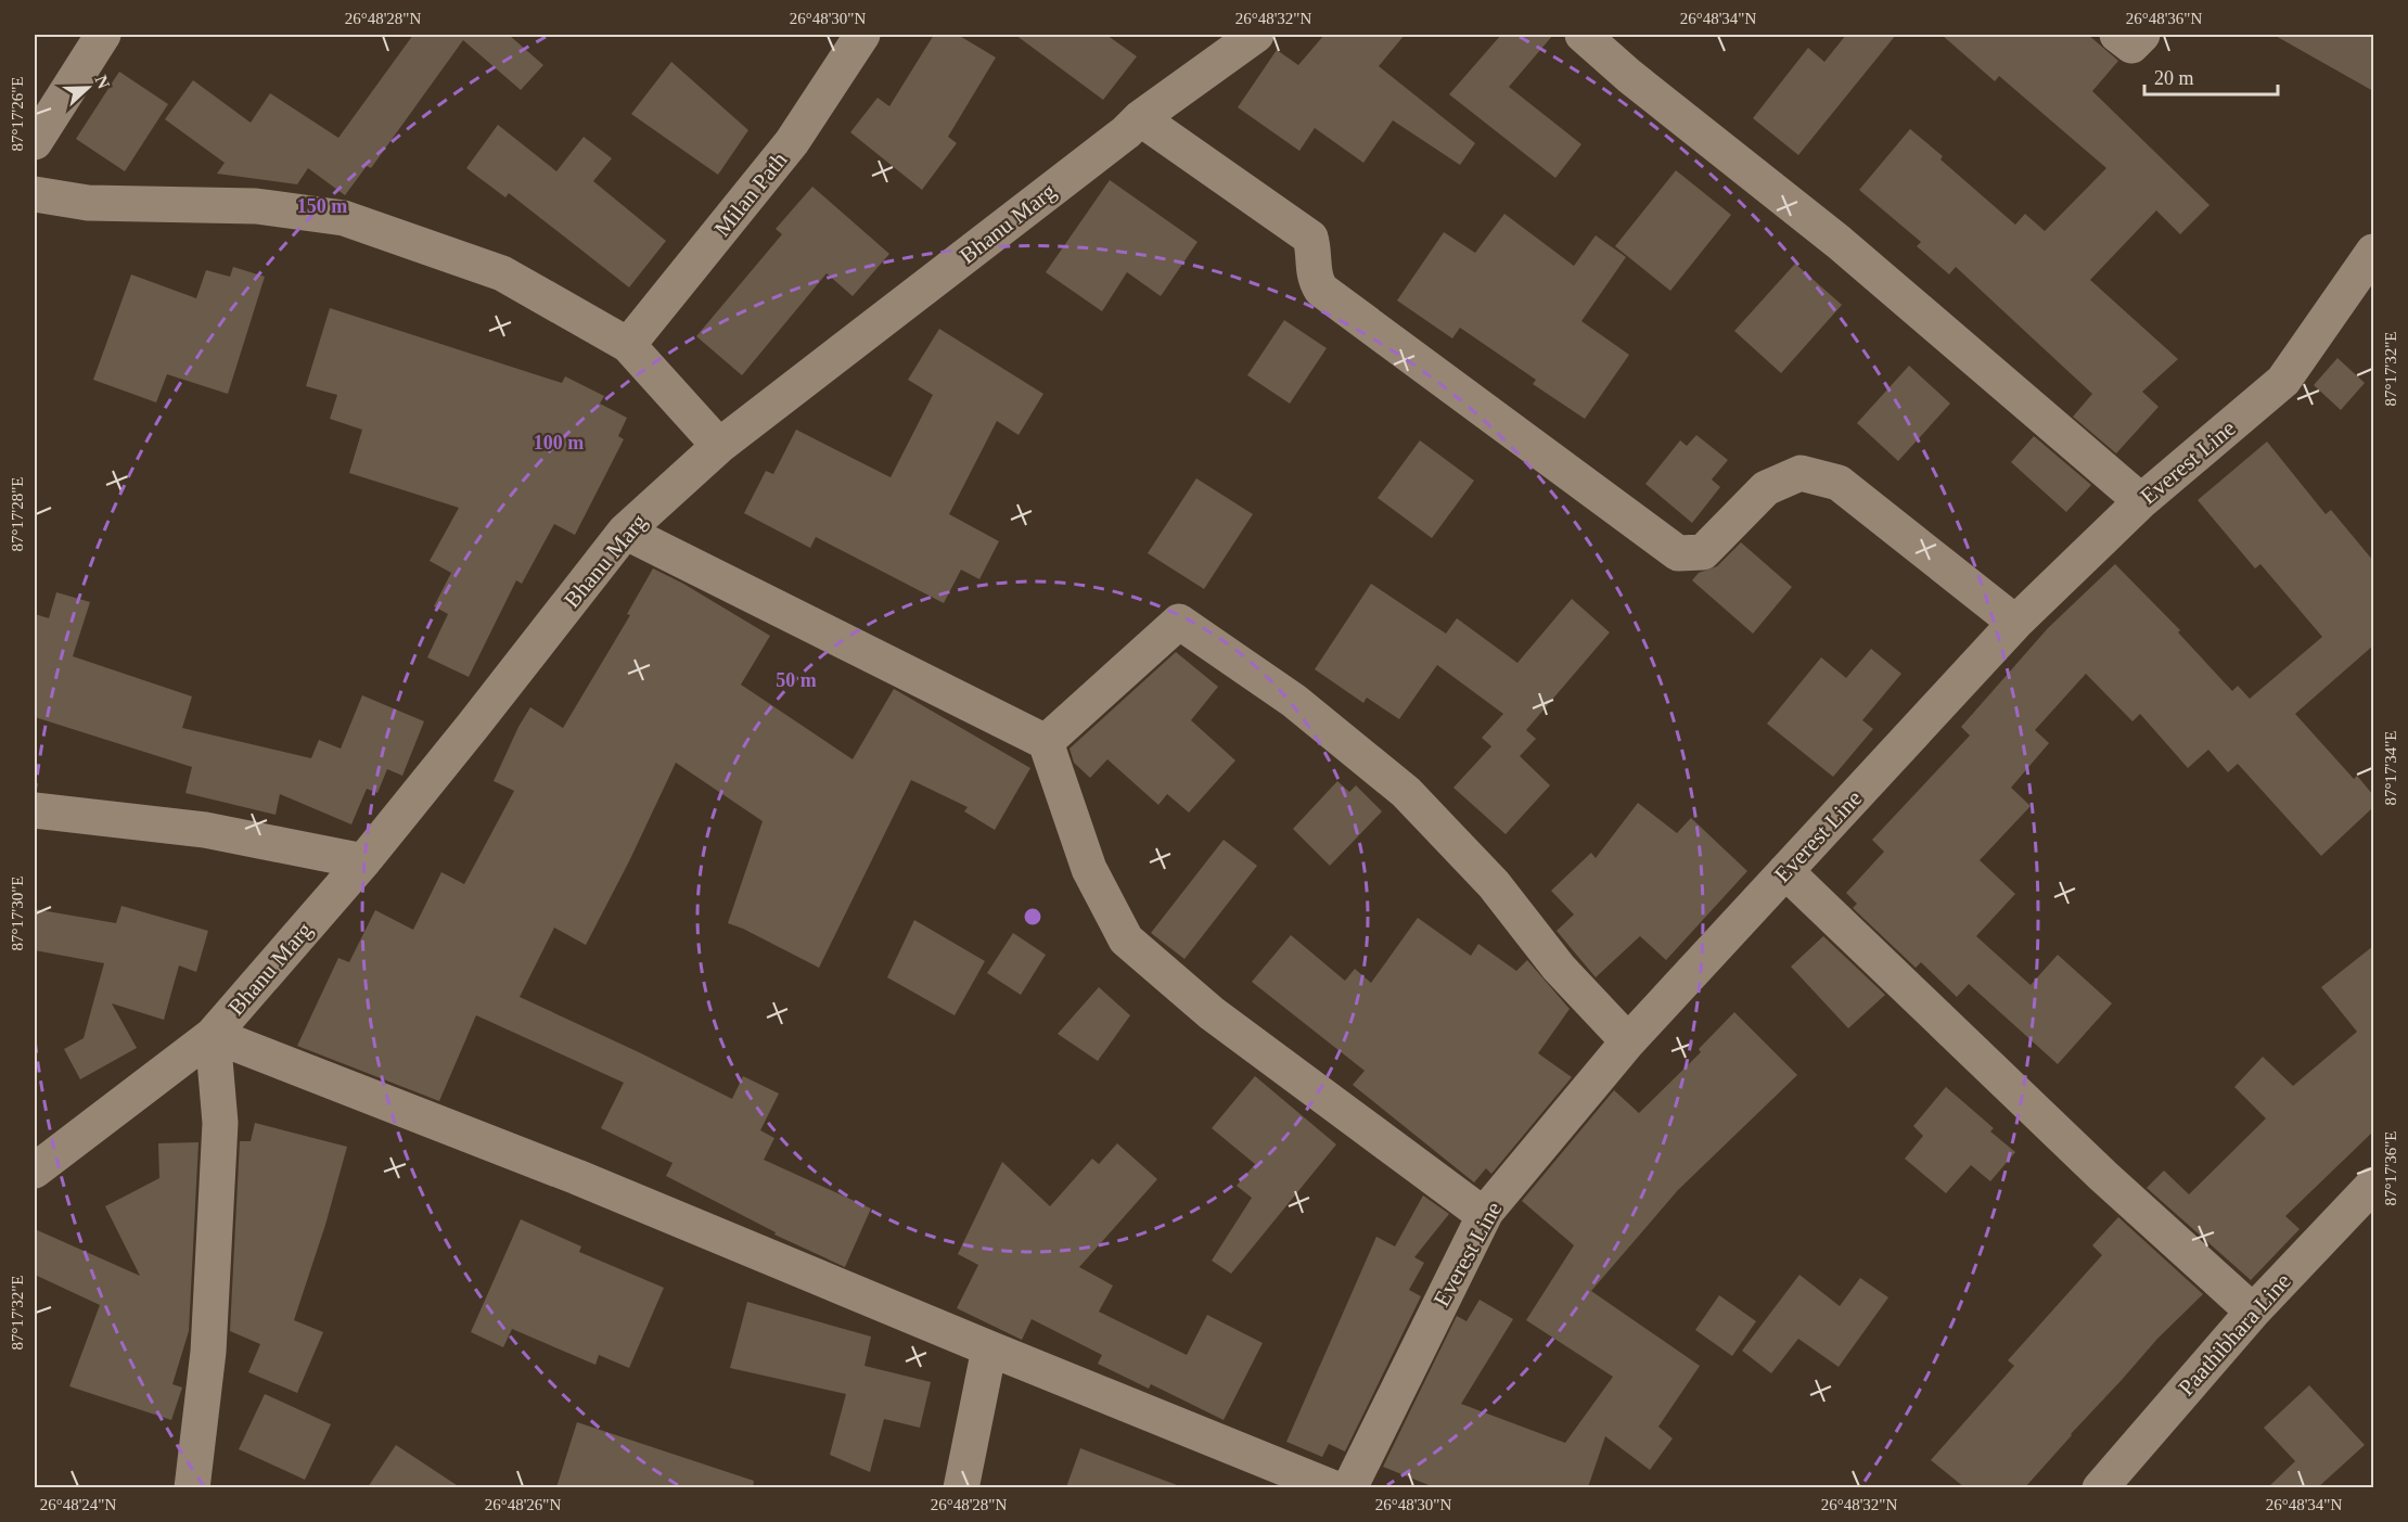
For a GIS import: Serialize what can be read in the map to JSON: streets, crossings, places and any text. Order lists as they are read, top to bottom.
{
  "streets": {
    "street": [
      "Milan Path",
      "Bhanu Marg",
      "Everest Line",
      "Paathibhara Line"
    ]
  },
  "scale_bar": "20 m",
  "north": "right",
  "coordinates": [
    "26°48'28\"N",
    "26°48'30\"N",
    "26°48'32\"N",
    "26°48'34\"N",
    "26°48'36\"N",
    "87°17'26\"E",
    "87°17'32\"E",
    "87°17'28\"E",
    "87°17'34\"E",
    "87°17'30\"E",
    "87°17'36\"E",
    "26°48'24\"N",
    "26°48'26\"N"
  ],
  "rings": ["150 m", "100 m", "50 m"]
}
